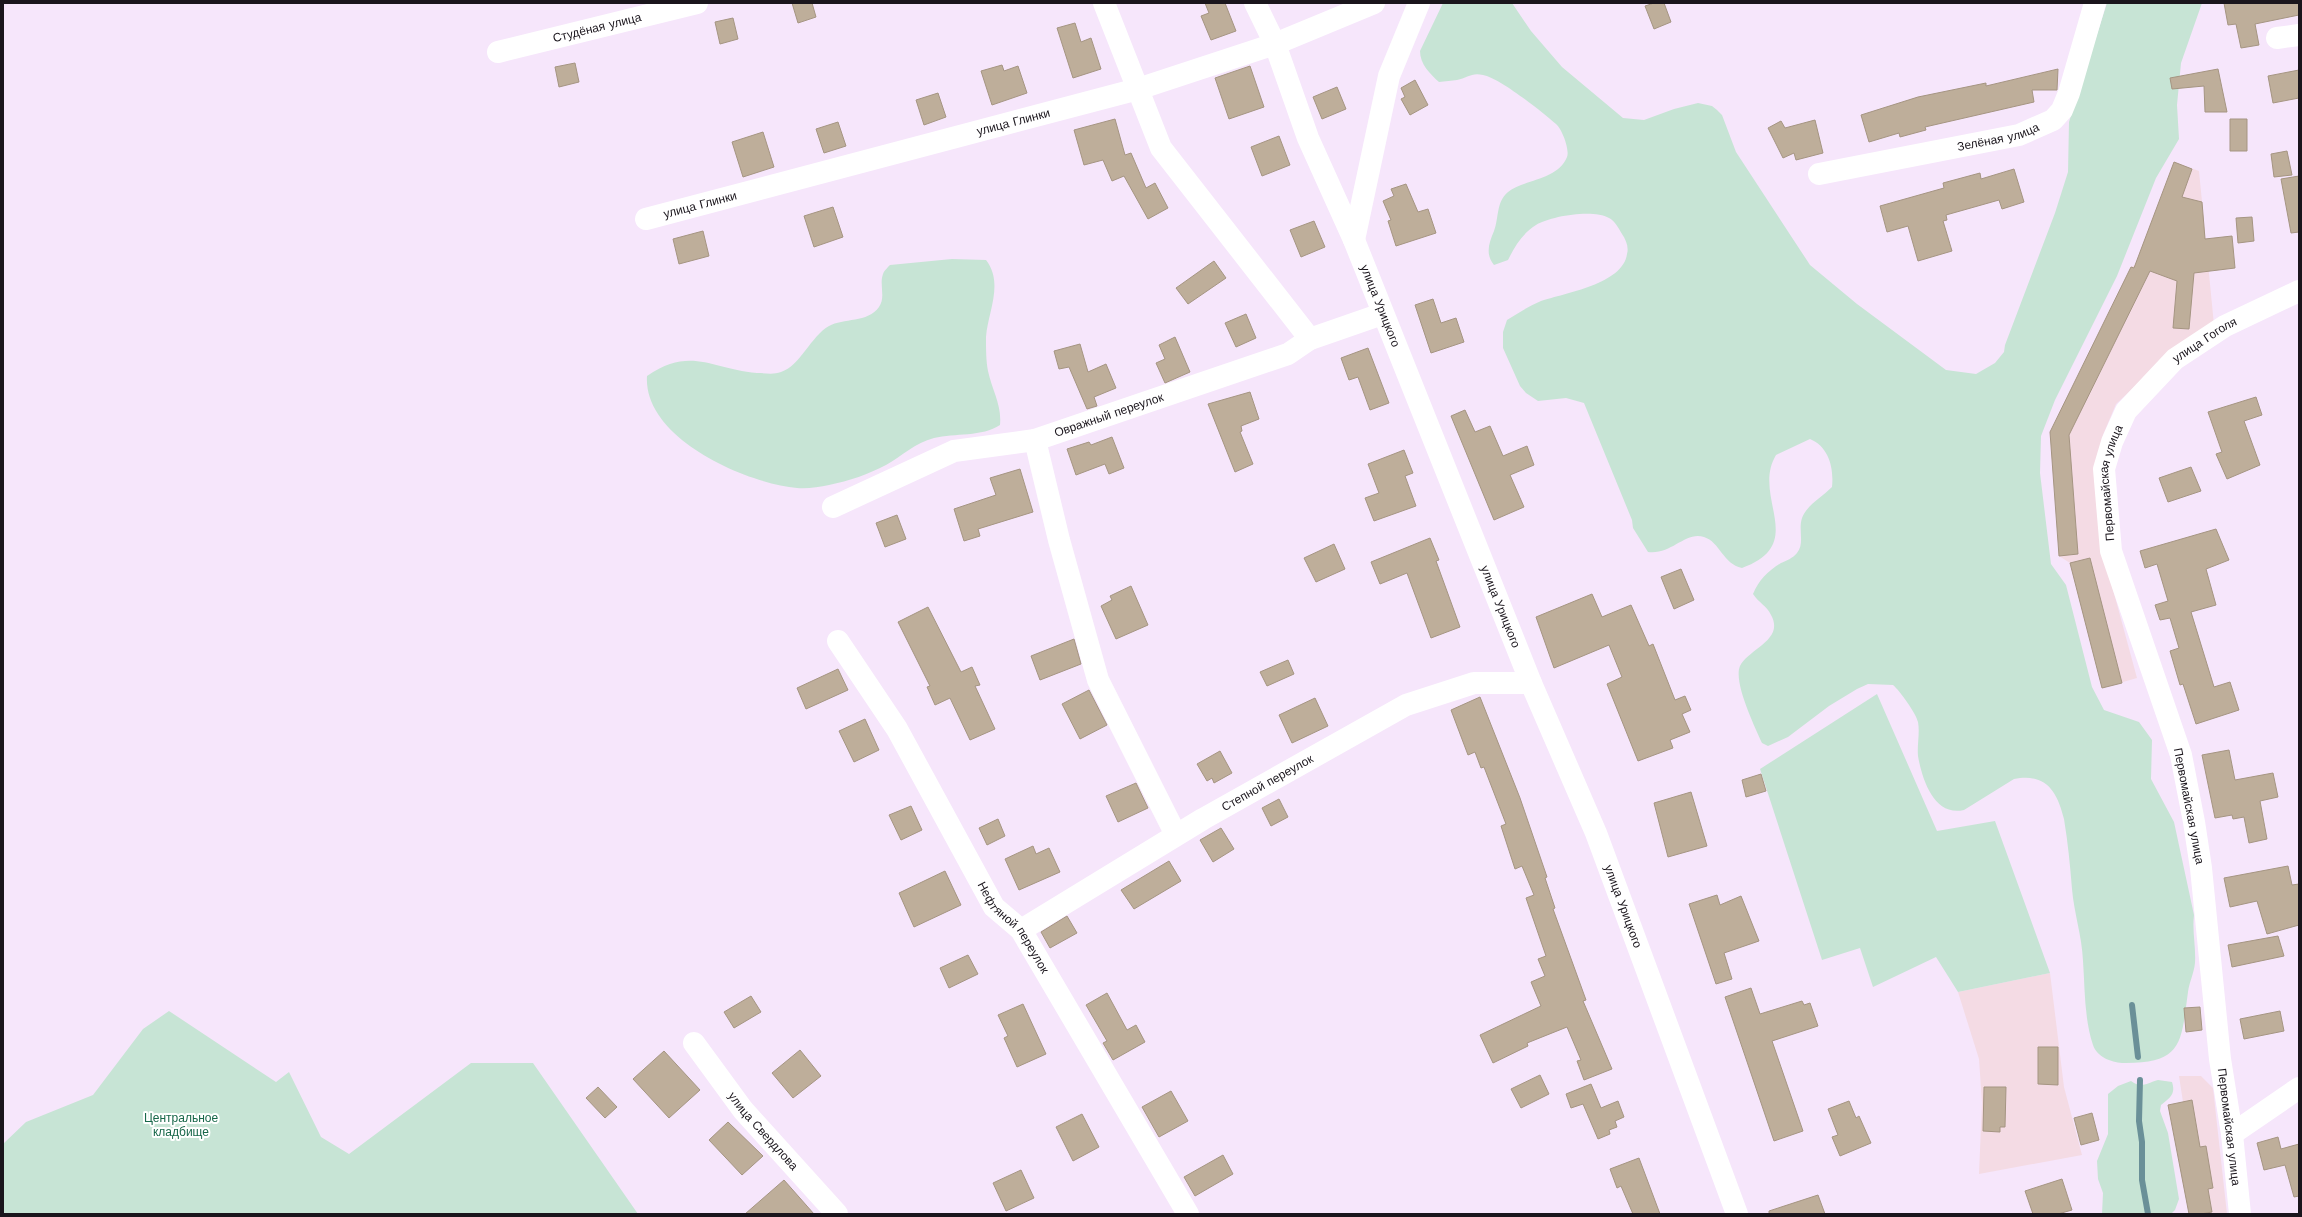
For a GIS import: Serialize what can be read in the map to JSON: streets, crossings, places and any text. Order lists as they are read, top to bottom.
{
  "streets": {
    "street": [
      "Студёная улица",
      "улица Глинки",
      "Зелёная улица",
      "улица Урицкого",
      "улица Гоголя",
      "Овражный переулок",
      "Первомайская улица",
      "Степной переулок",
      "Нефтяной переулок",
      "улица Свердлова"
    ]
  },
  "crossings": [
    ["улица Глинки", "улица Урицкого"],
    ["улица Урицкого", "Овражный переулок"],
    ["улица Урицкого", "Степной переулок"],
    ["улица Гоголя", "Первомайская улица"],
    ["Степной переулок", "Нефтяной переулок"]
  ],
  "parks": ["Центральное кладбище"]
}
